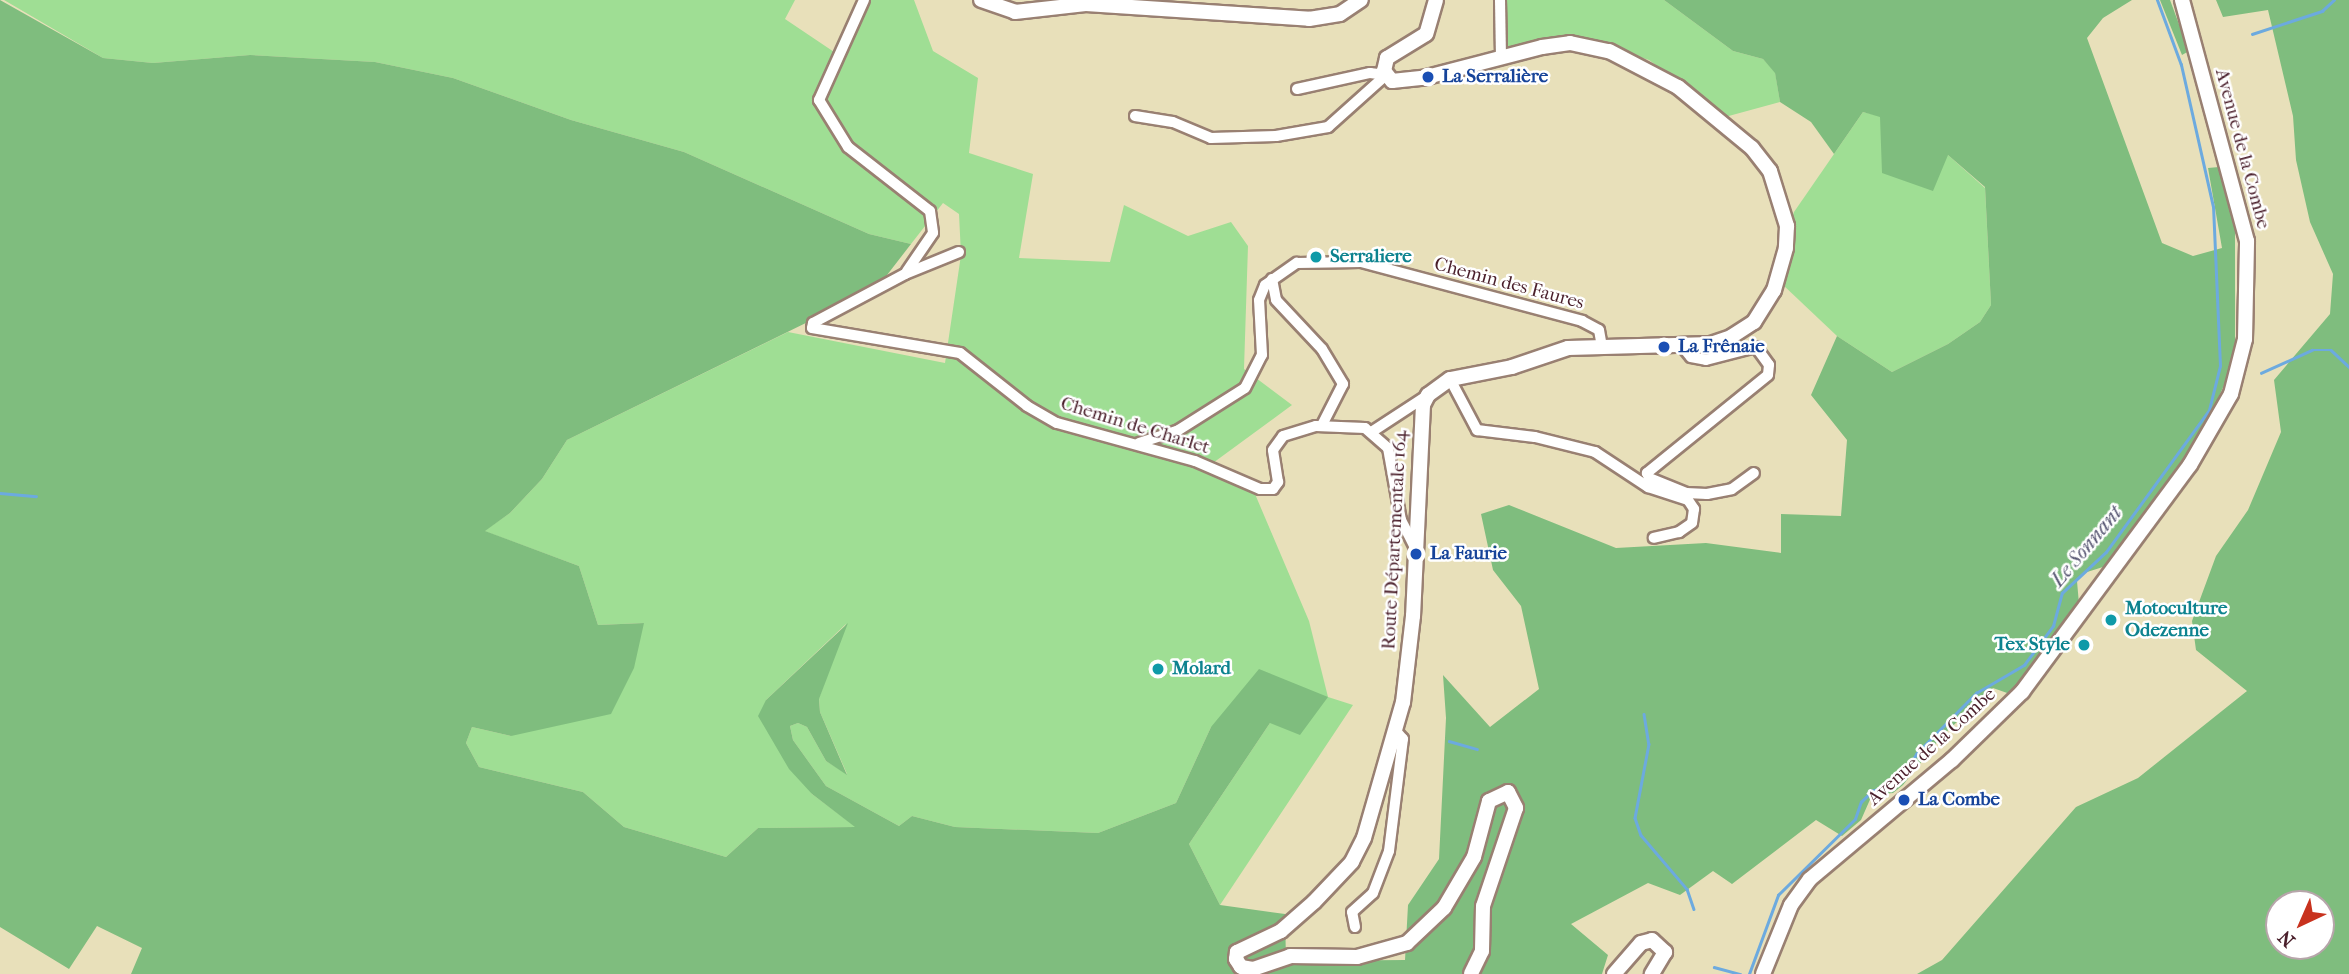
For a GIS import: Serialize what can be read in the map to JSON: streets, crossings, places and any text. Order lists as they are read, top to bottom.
{
  "streets": {
    "street": [
      "Avenue de la Combe",
      "Chemin des Faures",
      "Chemin de Charlet",
      "Route Départementale 164"
    ]
  },
  "water": ["Le Sonnant"],
  "places": [
    "La Serralière",
    "Serraliere",
    "La Frênaie",
    "La Faurie",
    "Motoculture Odezenne",
    "Tex Style",
    "Molard",
    "La Combe"
  ],
  "north": "bottom left"
}
